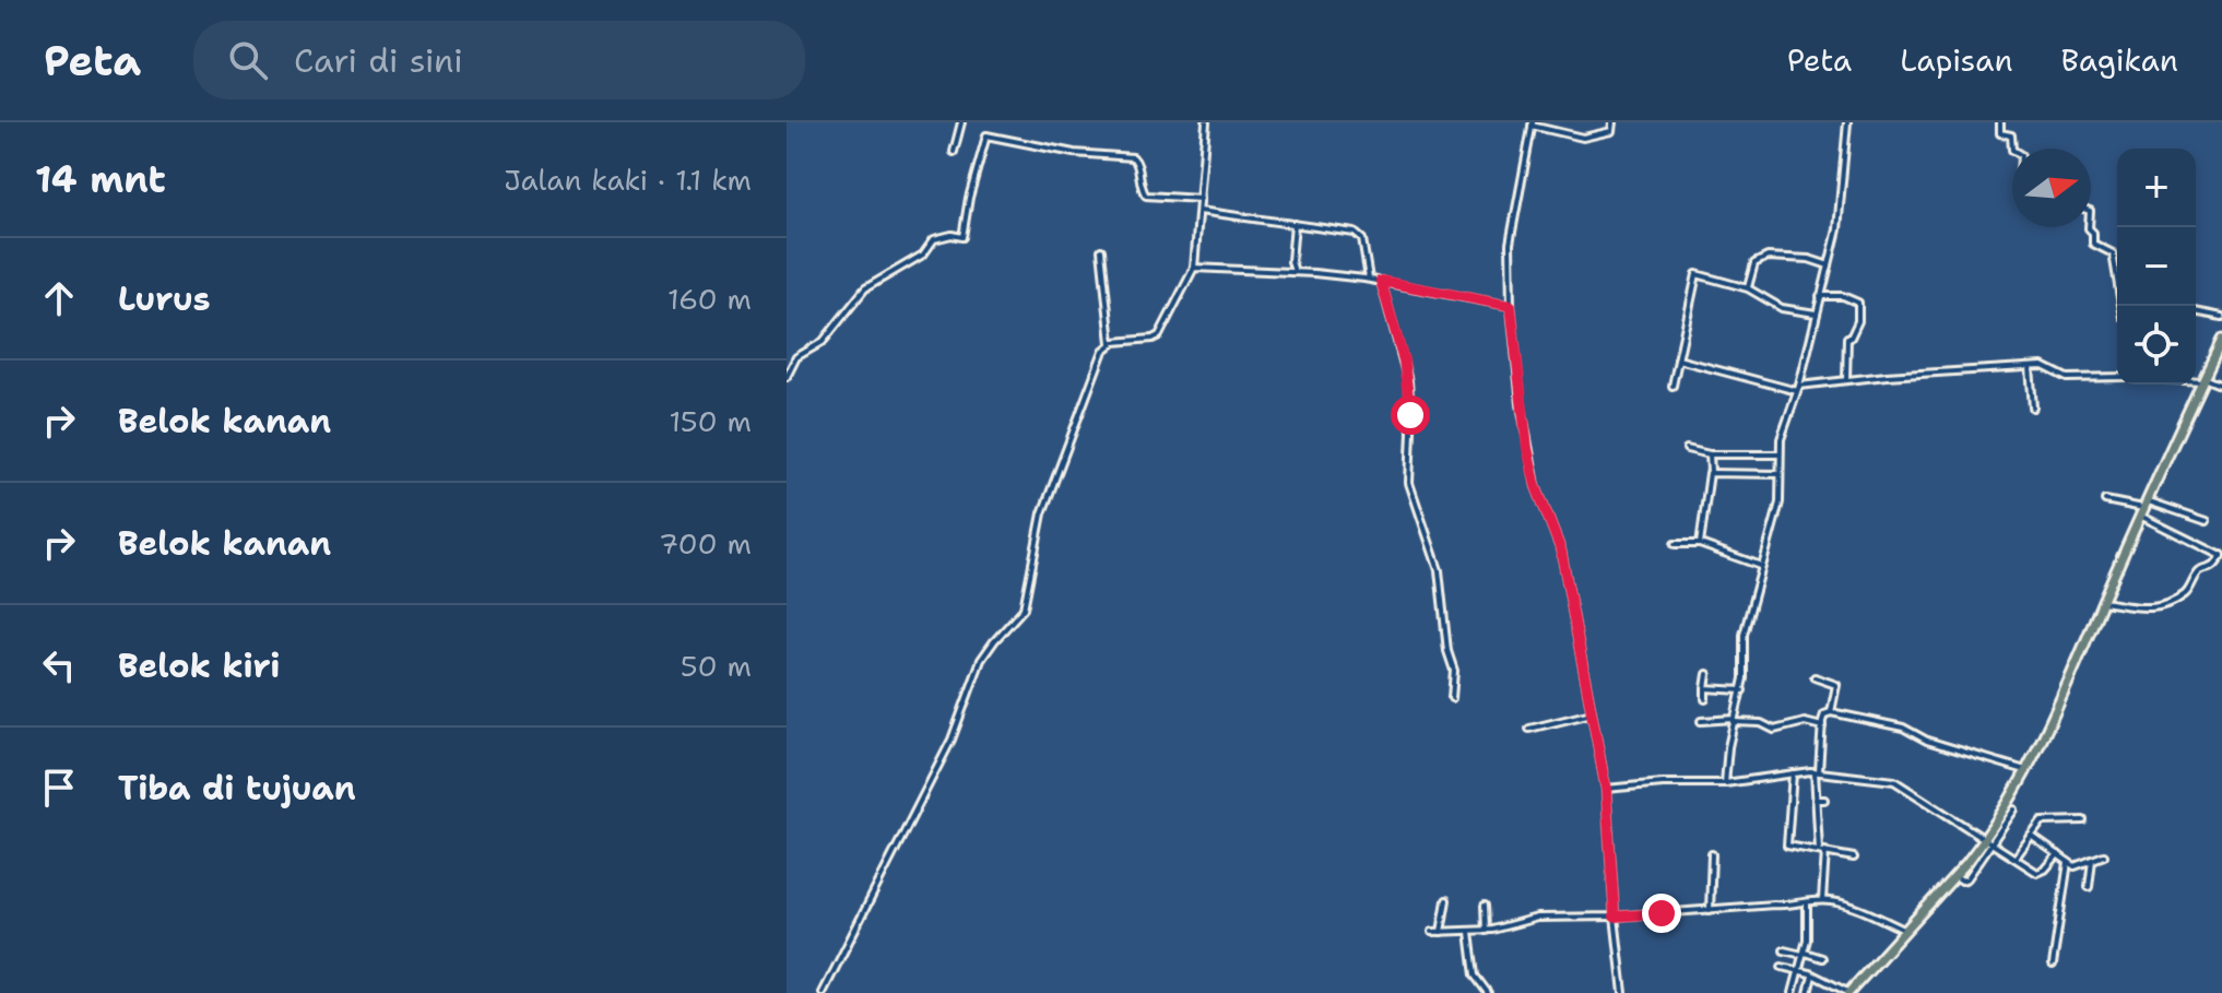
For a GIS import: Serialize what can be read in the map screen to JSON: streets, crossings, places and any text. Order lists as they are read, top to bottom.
{
  "north": "right",
  "page": {
    "header": "Peta",
    "search": "Cari di sini",
    "nav": ["Peta", "Lapisan", "Bagikan"],
    "heading": ["14 mnt", "Jalan kaki · 1.1 km"],
    "map_buttons": ["+", "−"],
    "list": [
      ["Lurus", "160 m"],
      ["Belok kanan", "150 m"],
      ["Belok kanan", "700 m"],
      ["Belok kiri", "50 m"],
      "Tiba di tujuan"
    ]
  }
}
